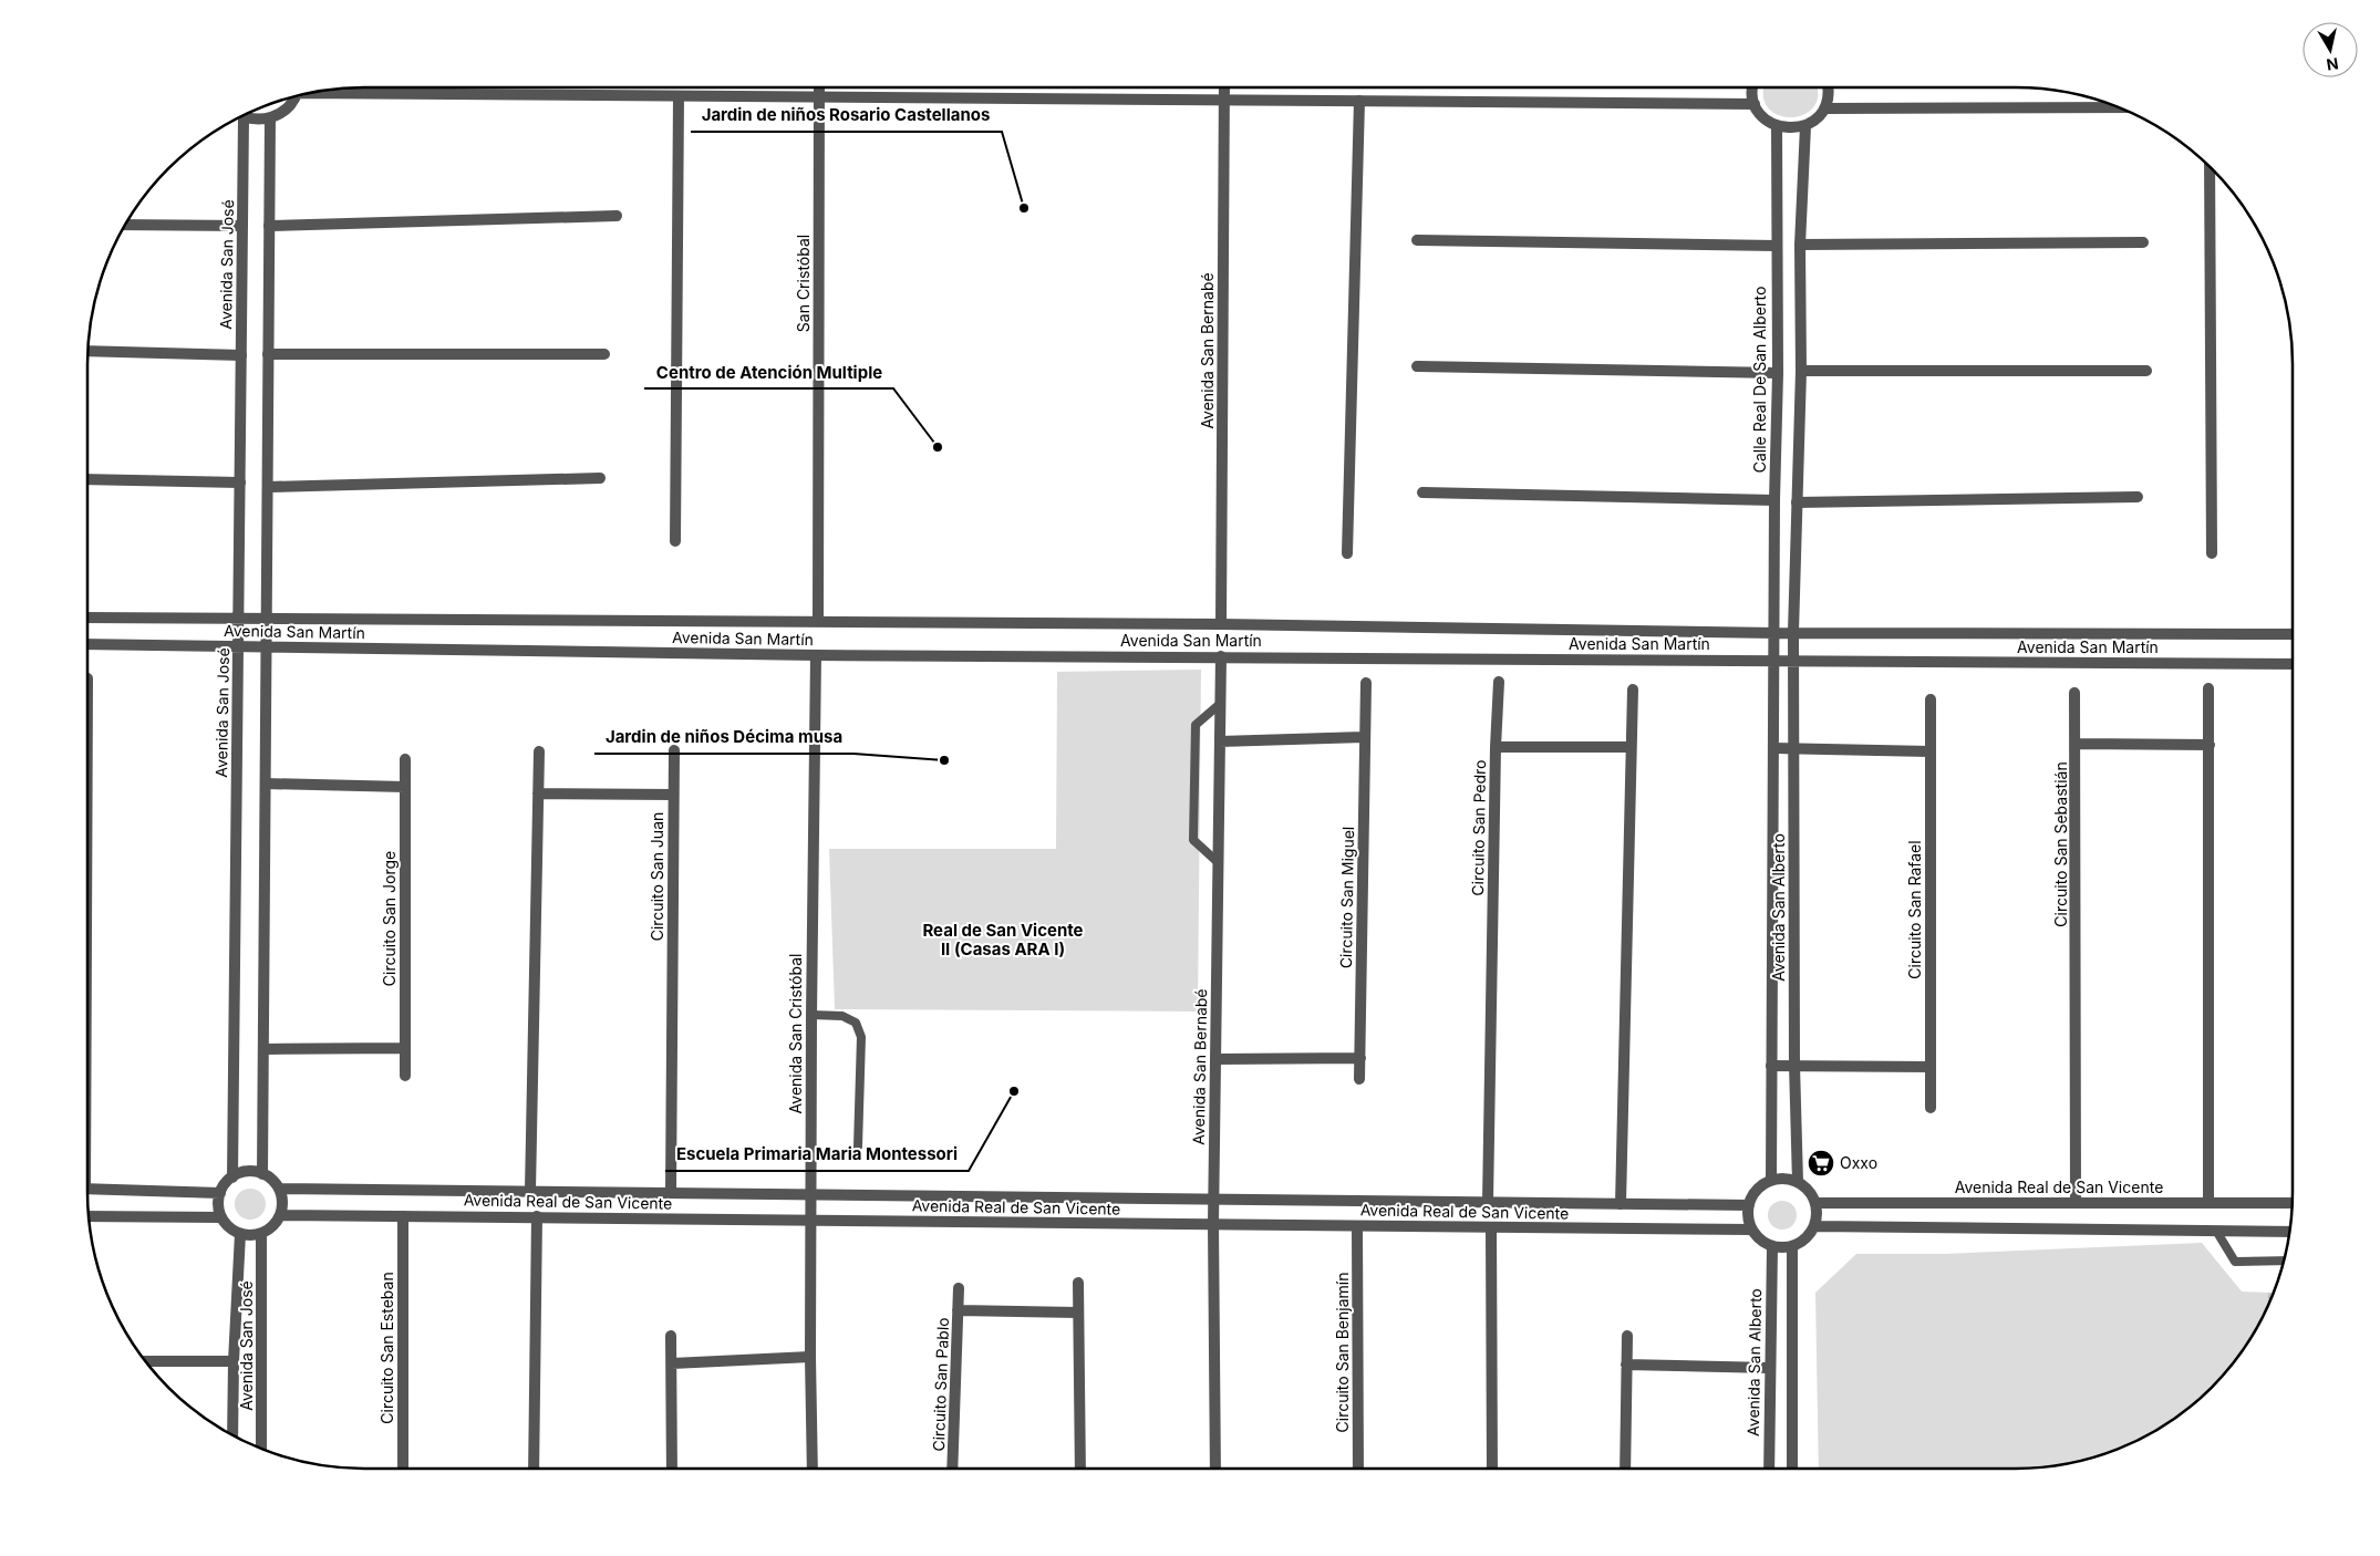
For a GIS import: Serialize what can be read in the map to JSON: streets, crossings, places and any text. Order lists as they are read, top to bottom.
{
  "streets": {
    "street": [
      "Avenida San José",
      "San Cristóbal",
      "Avenida San Bernabé",
      "Calle Real De San Alberto",
      "Avenida San Martín",
      "Circuito San Pedro",
      "Circuito San Sebastián",
      "Circuito San Juan",
      "Circuito San Miguel",
      "Avenida San Alberto",
      "Circuito San Rafael",
      "Circuito San Jorge",
      "Avenida San Cristóbal",
      "Avenida Real de San Vicente",
      "Circuito San Esteban",
      "Circuito San Benjamín",
      "Circuito San Pablo"
    ]
  },
  "crossings": [
    ["Avenida San José", "Avenida San Martín"],
    ["Avenida San José", "Avenida Real de San Vicente"],
    ["San Cristóbal", "Avenida San Martín"],
    ["Avenida San Bernabé", "Avenida San Martín"],
    ["Avenida San Bernabé", "Avenida Real de San Vicente"],
    ["Calle Real De San Alberto", "Avenida San Martín"],
    ["Calle Real De San Alberto", "Avenida San Alberto"],
    ["Avenida San Martín", "Avenida San Alberto"],
    ["Avenida San Martín", "Avenida San Cristóbal"],
    ["Circuito San Pedro", "Avenida Real de San Vicente"],
    ["Circuito San Sebastián", "Avenida Real de San Vicente"],
    ["Circuito San Juan", "Avenida Real de San Vicente"],
    ["Avenida San Alberto", "Avenida Real de San Vicente"],
    ["Avenida San Cristóbal", "Avenida Real de San Vicente"],
    ["Avenida Real de San Vicente", "Circuito San Esteban"],
    ["Avenida Real de San Vicente", "Circuito San Benjamín"]
  ],
  "districts": ["Real de San Vicente II (Casas ARA I)"],
  "places": {
    "other": [
      "Jardin de niños Rosario Castellanos",
      "Centro de Atención Multiple",
      "Jardin de niños Décima musa",
      "Escuela Primaria Maria Montessori"
    ],
    "supermarket": ["Oxxo"]
  },
  "north": "bottom"
}
